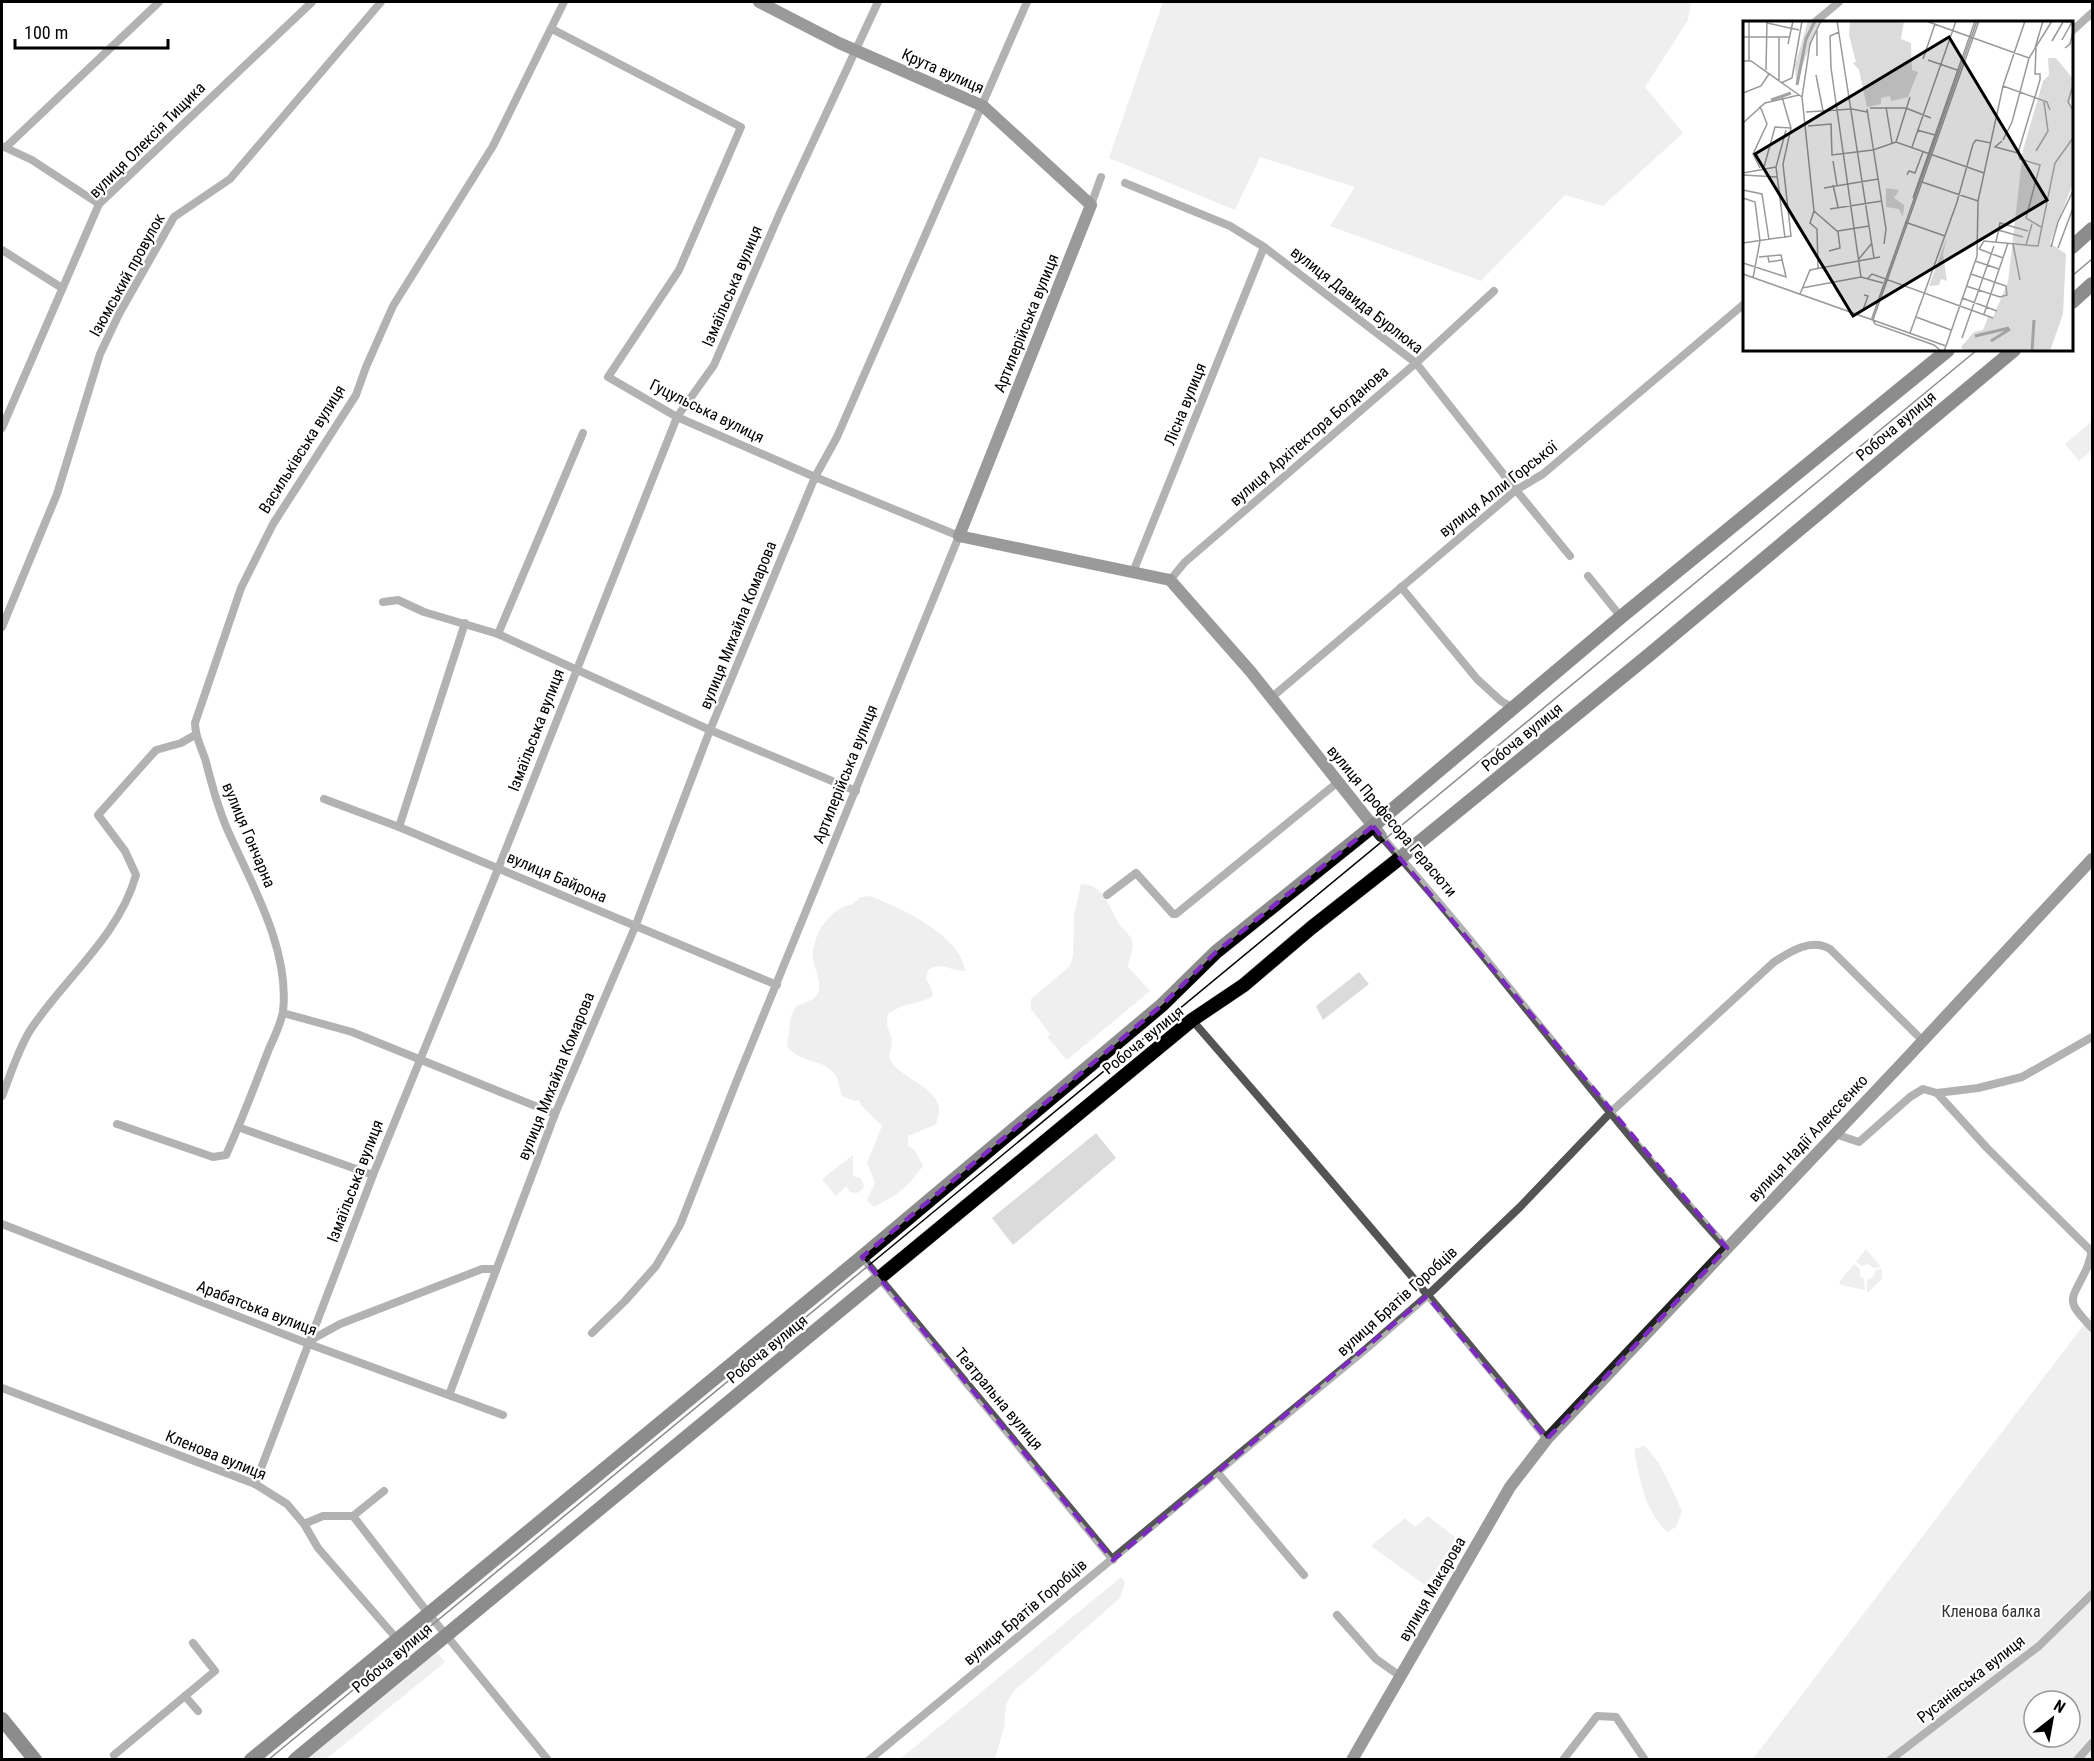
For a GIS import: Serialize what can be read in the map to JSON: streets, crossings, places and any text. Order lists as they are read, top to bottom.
{
  "streets": {
    "main road": ["Робоча вулиця"],
    "street": [
      "Крута вулиця",
      "вулиця Олексія Тищика",
      "Ізюмський провулок",
      "Ізмаїльська вулиця",
      "вулиця Давида Бурлюка",
      "Артилерійська вулиця",
      "Лісна вулиця",
      "Гуцульська вулиця",
      "вулиця Архітектора Богданова",
      "Васильківська вулиця",
      "вулиця Алли Горської",
      "вулиця Михайла Комарова",
      "вулиця Професора Герасюти",
      "вулиця Гончарна",
      "вулиця Байрона",
      "вулиця Надії Алексєєнко",
      "вулиця Братів Горобців",
      "Арабатська вулиця",
      "Театральна вулиця",
      "Кленова вулиця",
      "вулиця Макарова",
      "Русанівська вулиця"
    ]
  },
  "crossings": [
    ["Крута вулиця", "Ізмаїльська вулиця"],
    ["Крута вулиця", "Артилерійська вулиця"],
    ["Крута вулиця", "вулиця Михайла Комарова"],
    ["Ізмаїльська вулиця", "Гуцульська вулиця"],
    ["Ізмаїльська вулиця", "вулиця Байрона"],
    ["Ізмаїльська вулиця", "Арабатська вулиця"],
    ["Ізмаїльська вулиця", "Кленова вулиця"],
    ["вулиця Давида Бурлюка", "Лісна вулиця"],
    ["вулиця Давида Бурлюка", "вулиця Архітектора Богданова"],
    ["вулиця Давида Бурлюка", "вулиця Алли Горської"],
    ["Артилерійська вулиця", "Гуцульська вулиця"],
    ["Артилерійська вулиця", "вулиця Байрона"],
    ["Гуцульська вулиця", "Васильківська вулиця"],
    ["Гуцульська вулиця", "вулиця Михайла Комарова"],
    ["Робоча вулиця", "вулиця Професора Герасюти"],
    ["Робоча вулиця", "Театральна вулиця"],
    ["Робоча вулиця", "Кленова вулиця"],
    ["вулиця Архітектора Богданова", "вулиця Професора Герасюти"],
    ["Васильківська вулиця", "вулиця Гончарна"],
    ["вулиця Алли Горської", "вулиця Професора Герасюти"],
    ["вулиця Михайла Комарова", "вулиця Байрона"],
    ["вулиця Михайла Комарова", "Арабатська вулиця"],
    ["вулиця Професора Герасюти", "вулиця Надії Алексєєнко"],
    ["вулиця Професора Герасюти", "вулиця Братів Горобців"],
    ["вулиця Надії Алексєєнко", "вулиця Братів Горобців"],
    ["вулиця Надії Алексєєнко", "вулиця Макарова"],
    ["вулиця Братів Горобців", "Театральна вулиця"]
  ],
  "parks": ["Кленова балка"],
  "scale_bar": "100 m",
  "north": "top right"
}
